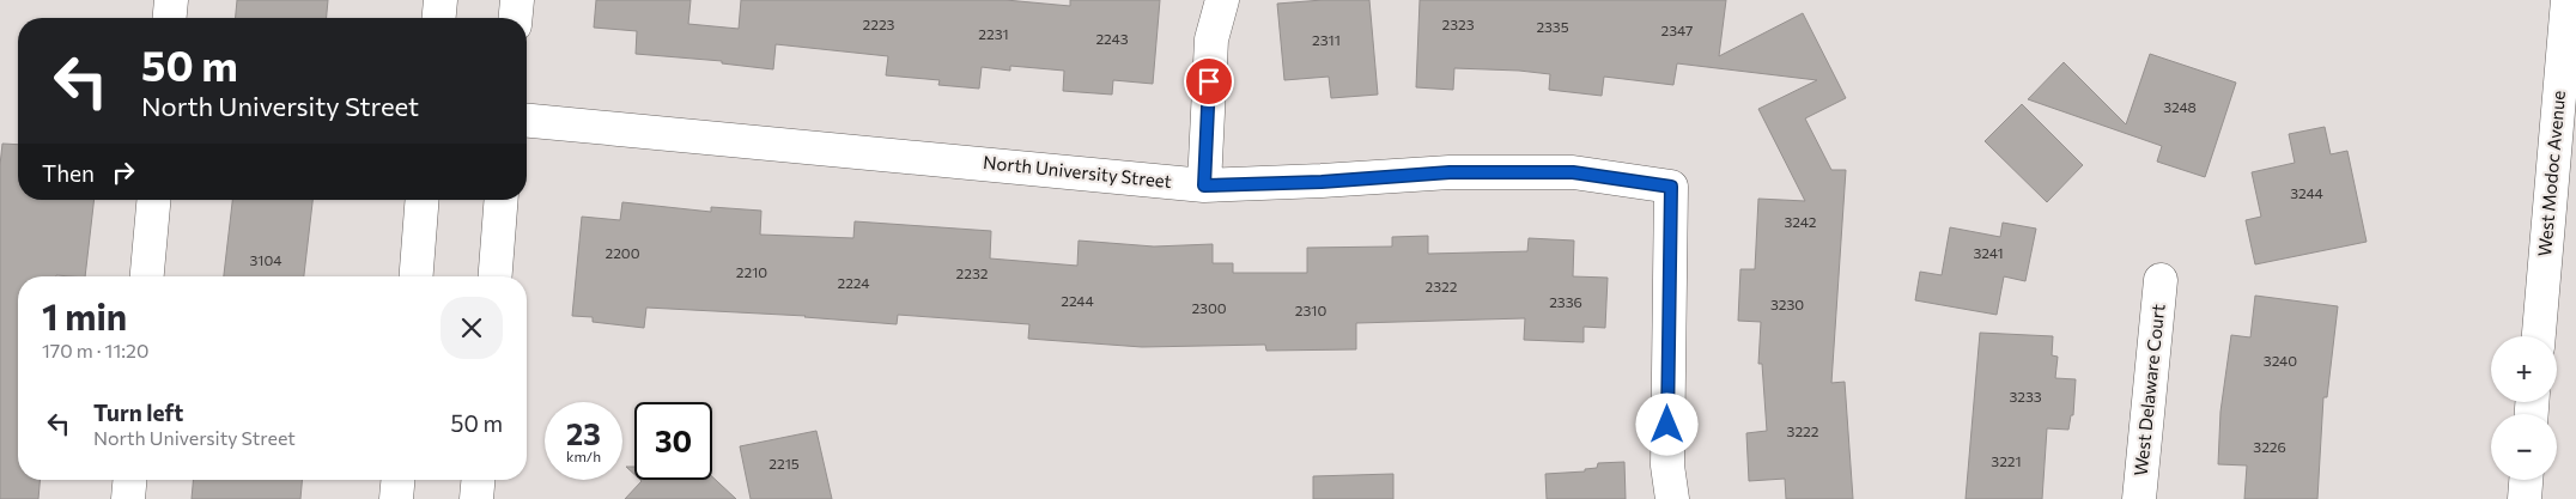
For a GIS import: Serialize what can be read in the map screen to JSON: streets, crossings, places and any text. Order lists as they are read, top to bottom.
{
  "streets": {
    "street": ["North University Street", "West Modoc Avenue", "West Delaware Court"]
  },
  "house_numbers": [
    "2223",
    "2323",
    "2335",
    "2347",
    "2231",
    "2243",
    "2311",
    "3248",
    "3244",
    "3242",
    "2200",
    "3241",
    "3104",
    "2210",
    "2232",
    "2224",
    "2322",
    "2244",
    "2336",
    "3230",
    "2300",
    "2310",
    "3240",
    "3233",
    "3222",
    "3226",
    "3221",
    "2215"
  ],
  "page": {
    "turn": ["50 m", "North University Street"],
    "then": "Then",
    "heading": ["1 min", "170 m · 11:20"],
    "map_buttons": ["+", "−"],
    "list": [
      {
        "name": "Turn left",
        "note": "North University Street",
        "value": "50 m"
      }
    ],
    "speed": "23 km/h",
    "limit": "30"
  }
}
